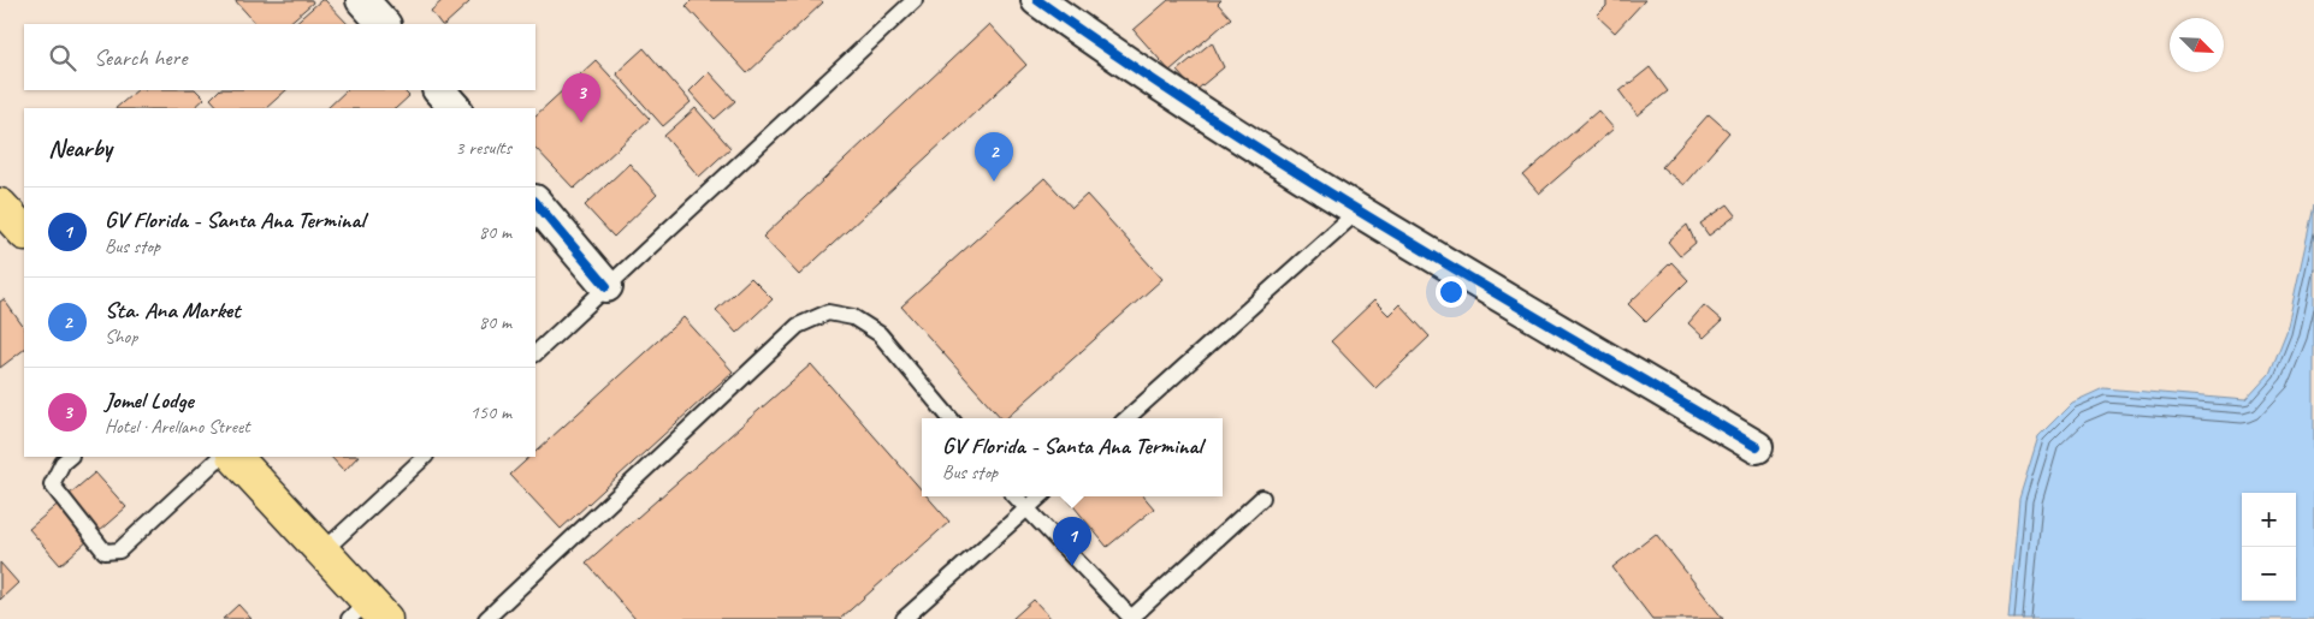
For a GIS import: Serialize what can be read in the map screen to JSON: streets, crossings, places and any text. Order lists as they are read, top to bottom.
{
  "north": "bottom right",
  "page": {
    "search": "Search here",
    "pins": ["3", "2", "1"],
    "heading": ["Nearby", "3 results"],
    "list": [
      {
        "mark": "1",
        "name": "GV Florida - Santa Ana Terminal",
        "note": "Bus stop",
        "value": "80 m"
      },
      {
        "mark": "2",
        "name": "Sta. Ana Market",
        "note": "Shop",
        "value": "80 m"
      },
      {
        "mark": "3",
        "name": "Jomel Lodge",
        "note": "Hotel · Arellano Street",
        "value": "150 m"
      }
    ],
    "popup": ["GV Florida - Santa Ana Terminal", "Bus stop"],
    "map_buttons": ["+", "−"]
  }
}
